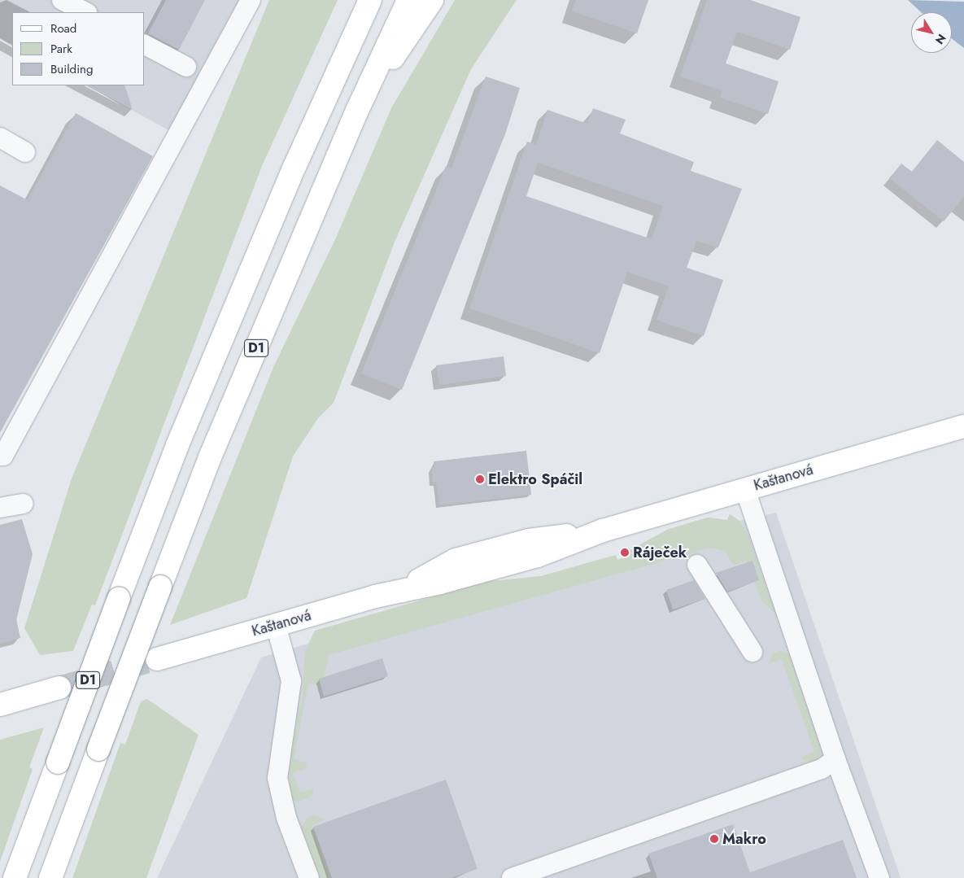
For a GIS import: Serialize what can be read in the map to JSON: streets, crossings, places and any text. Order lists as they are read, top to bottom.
{
  "streets": {
    "main road": ["D1", "Kaštanová"]
  },
  "places": ["Elektro Spáčil", "Ráječek", "Makro"],
  "legend": ["Road", "Park", "Building"],
  "north": "bottom right"
}
